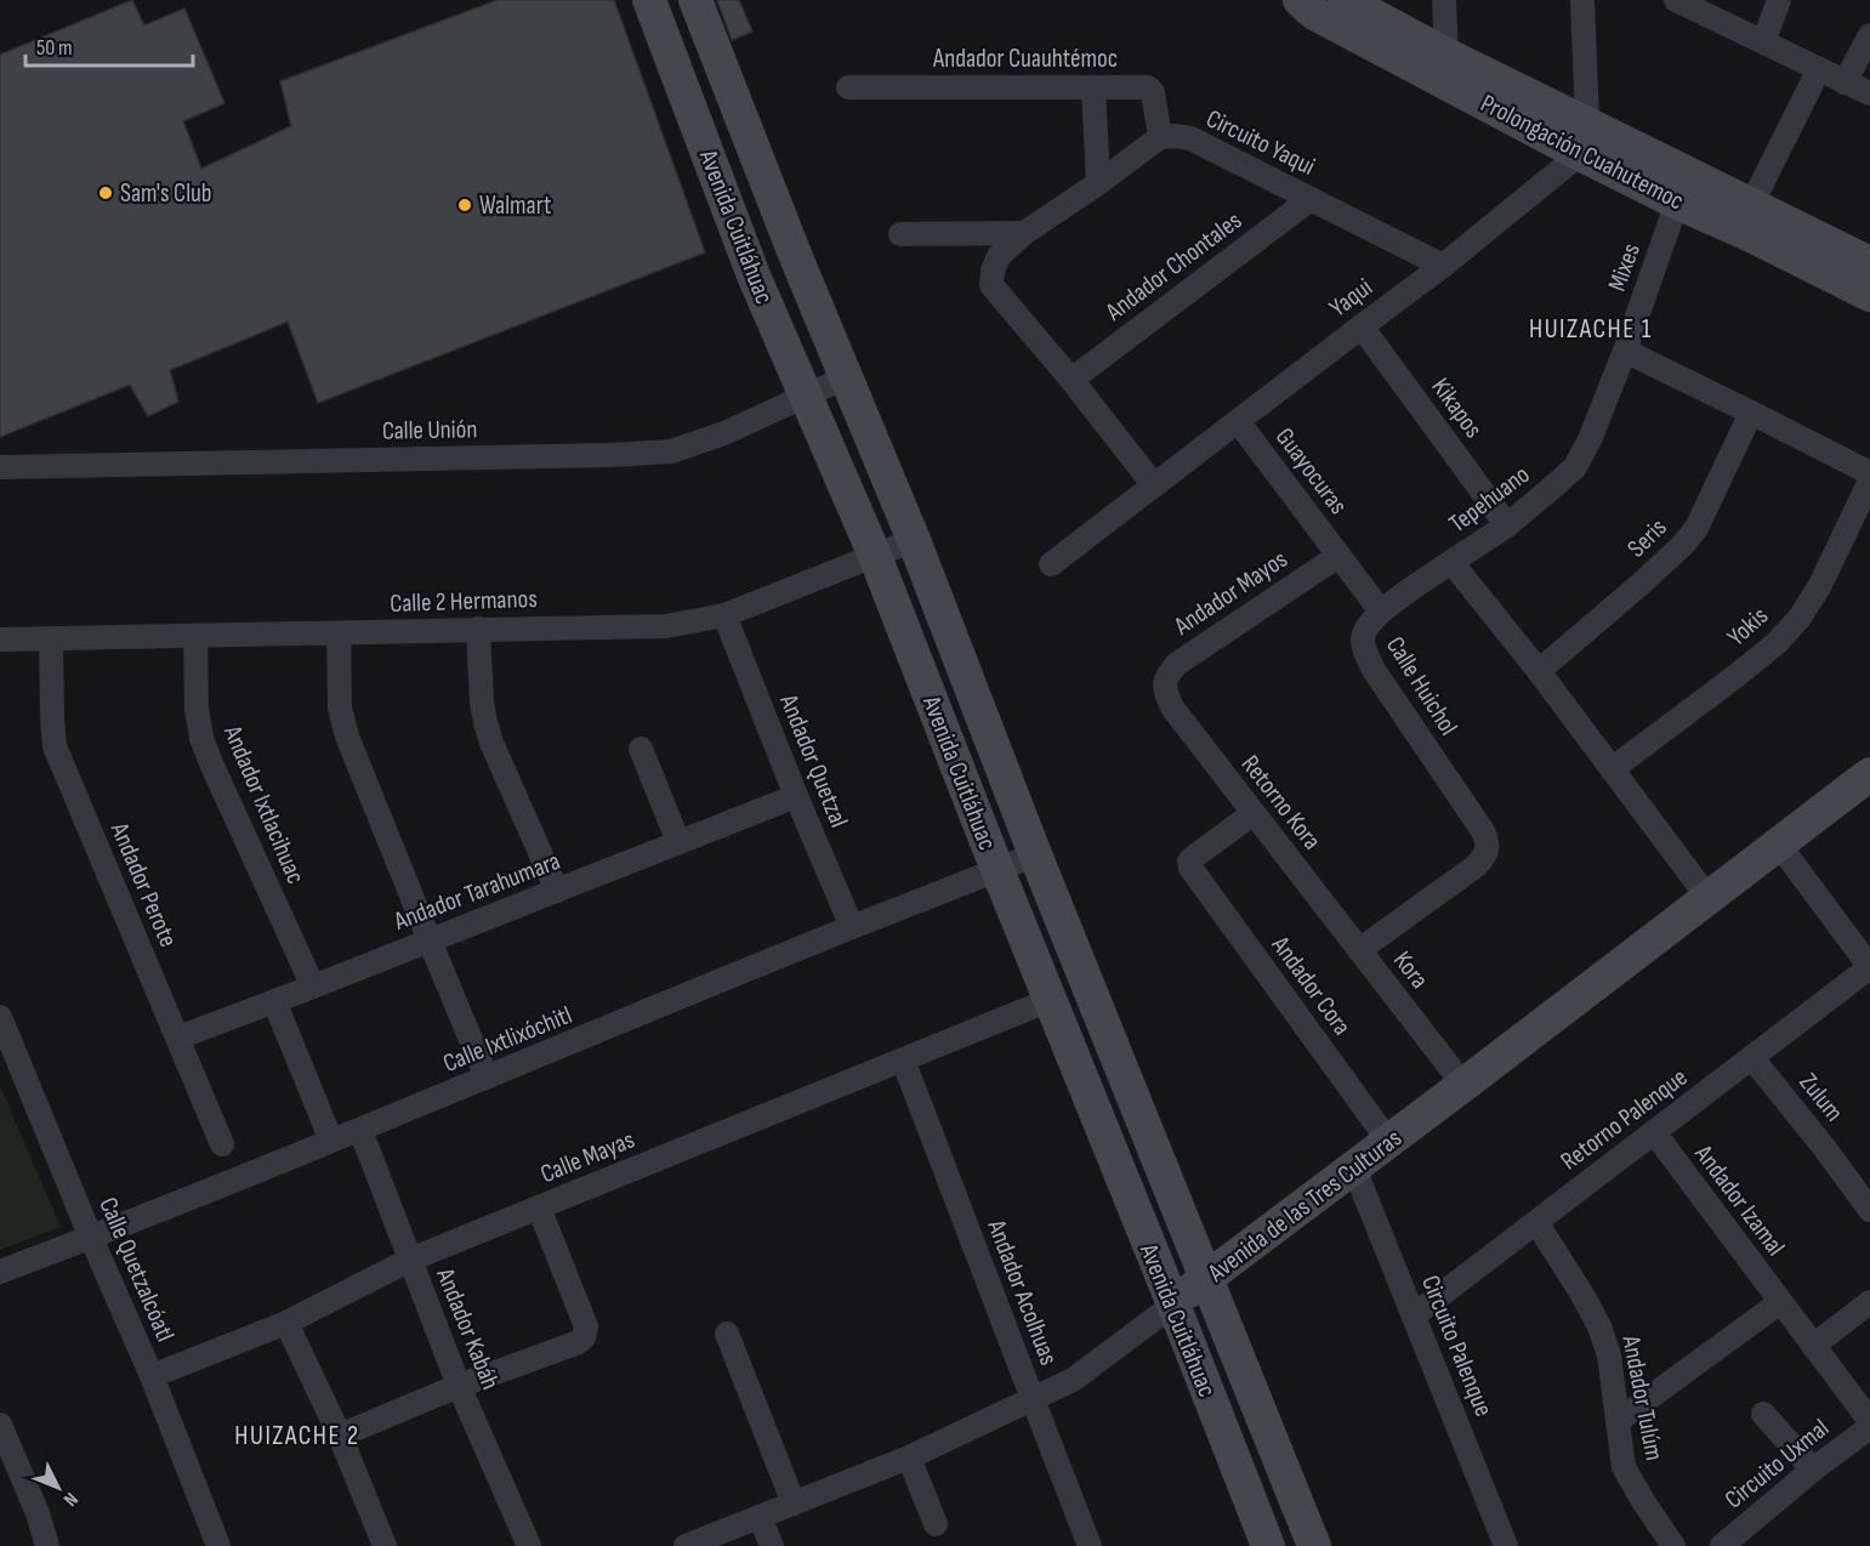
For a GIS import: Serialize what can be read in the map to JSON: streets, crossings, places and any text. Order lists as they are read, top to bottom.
{
  "streets": {
    "main road": ["Prolongación Cuahutemoc", "Avenida Cuitláhuac", "Avenida de las Tres Culturas"],
    "street": [
      "Andador Cuauhtémoc",
      "Circuito Yaqui",
      "Andador Chontales",
      "Mixes",
      "Yaqui",
      "Kikapos",
      "Calle Unión",
      "Guayocuras",
      "Tepehuano",
      "Seris",
      "Andador Mayos",
      "Calle 2 Hermanos",
      "Yokis",
      "Calle Huichol",
      "Andador Quetzal",
      "Retorno Kora",
      "Andador Ixtlacihuac",
      "Andador Perote",
      "Andador Tarahumara",
      "Kora",
      "Andador Cora",
      "Calle Ixtlixóchitl",
      "Zulum",
      "Retorno Palenque",
      "Calle Mayas",
      "Andador Izamal",
      "Calle Quetzalcóatl",
      "Andador Acolhuas",
      "Andador Kabáh",
      "Circuito Palenque",
      "Andador Tulúm",
      "Circuito Uxmal"
    ]
  },
  "crossings": [
    ["Andador Cuauhtémoc", "Circuito Yaqui"],
    ["Circuito Yaqui", "Andador Chontales"],
    ["Circuito Yaqui", "Yaqui"],
    ["Prolongación Cuahutemoc", "Mixes"],
    ["Prolongación Cuahutemoc", "Yaqui"],
    ["Avenida Cuitláhuac", "Calle Unión"],
    ["Avenida Cuitláhuac", "Calle 2 Hermanos"],
    ["Avenida Cuitláhuac", "Calle Ixtlixóchitl"],
    ["Avenida Cuitláhuac", "Calle Mayas"],
    ["Avenida Cuitláhuac", "Avenida de las Tres Culturas"],
    ["Mixes", "Tepehuano"],
    ["Yaqui", "Kikapos"],
    ["Yaqui", "Guayocuras"],
    ["Kikapos", "Tepehuano"],
    ["Guayocuras", "Andador Mayos"],
    ["Guayocuras", "Calle Huichol"],
    ["Tepehuano", "Seris"],
    ["Tepehuano", "Yokis"],
    ["Tepehuano", "Avenida de las Tres Culturas"],
    ["Andador Mayos", "Calle Huichol"],
    ["Andador Mayos", "Retorno Kora"],
    ["Calle 2 Hermanos", "Andador Quetzal"],
    ["Calle 2 Hermanos", "Andador Ixtlacihuac"],
    ["Calle 2 Hermanos", "Andador Perote"],
    ["Calle Huichol", "Kora"],
    ["Andador Quetzal", "Andador Tarahumara"],
    ["Andador Quetzal", "Calle Ixtlixóchitl"],
    ["Retorno Kora", "Kora"],
    ["Retorno Kora", "Andador Cora"],
    ["Andador Ixtlacihuac", "Andador Tarahumara"],
    ["Andador Perote", "Andador Tarahumara"],
    ["Kora", "Avenida de las Tres Culturas"],
    ["Andador Cora", "Avenida de las Tres Culturas"],
    ["Calle Ixtlixóchitl", "Calle Quetzalcóatl"],
    ["Calle Ixtlixóchitl", "Andador Kabáh"],
    ["Zulum", "Retorno Palenque"],
    ["Retorno Palenque", "Andador Izamal"],
    ["Retorno Palenque", "Circuito Palenque"],
    ["Retorno Palenque", "Andador Tulúm"],
    ["Calle Mayas", "Calle Quetzalcóatl"],
    ["Calle Mayas", "Andador Acolhuas"],
    ["Calle Mayas", "Andador Kabáh"],
    ["Andador Izamal", "Circuito Uxmal"],
    ["Avenida de las Tres Culturas", "Andador Acolhuas"],
    ["Avenida de las Tres Culturas", "Circuito Palenque"]
  ],
  "districts": ["HUIZACHE 1", "HUIZACHE 2"],
  "places": ["Sam's Club", "Walmart"],
  "scale_bar": "50 m",
  "north": "bottom right"
}
